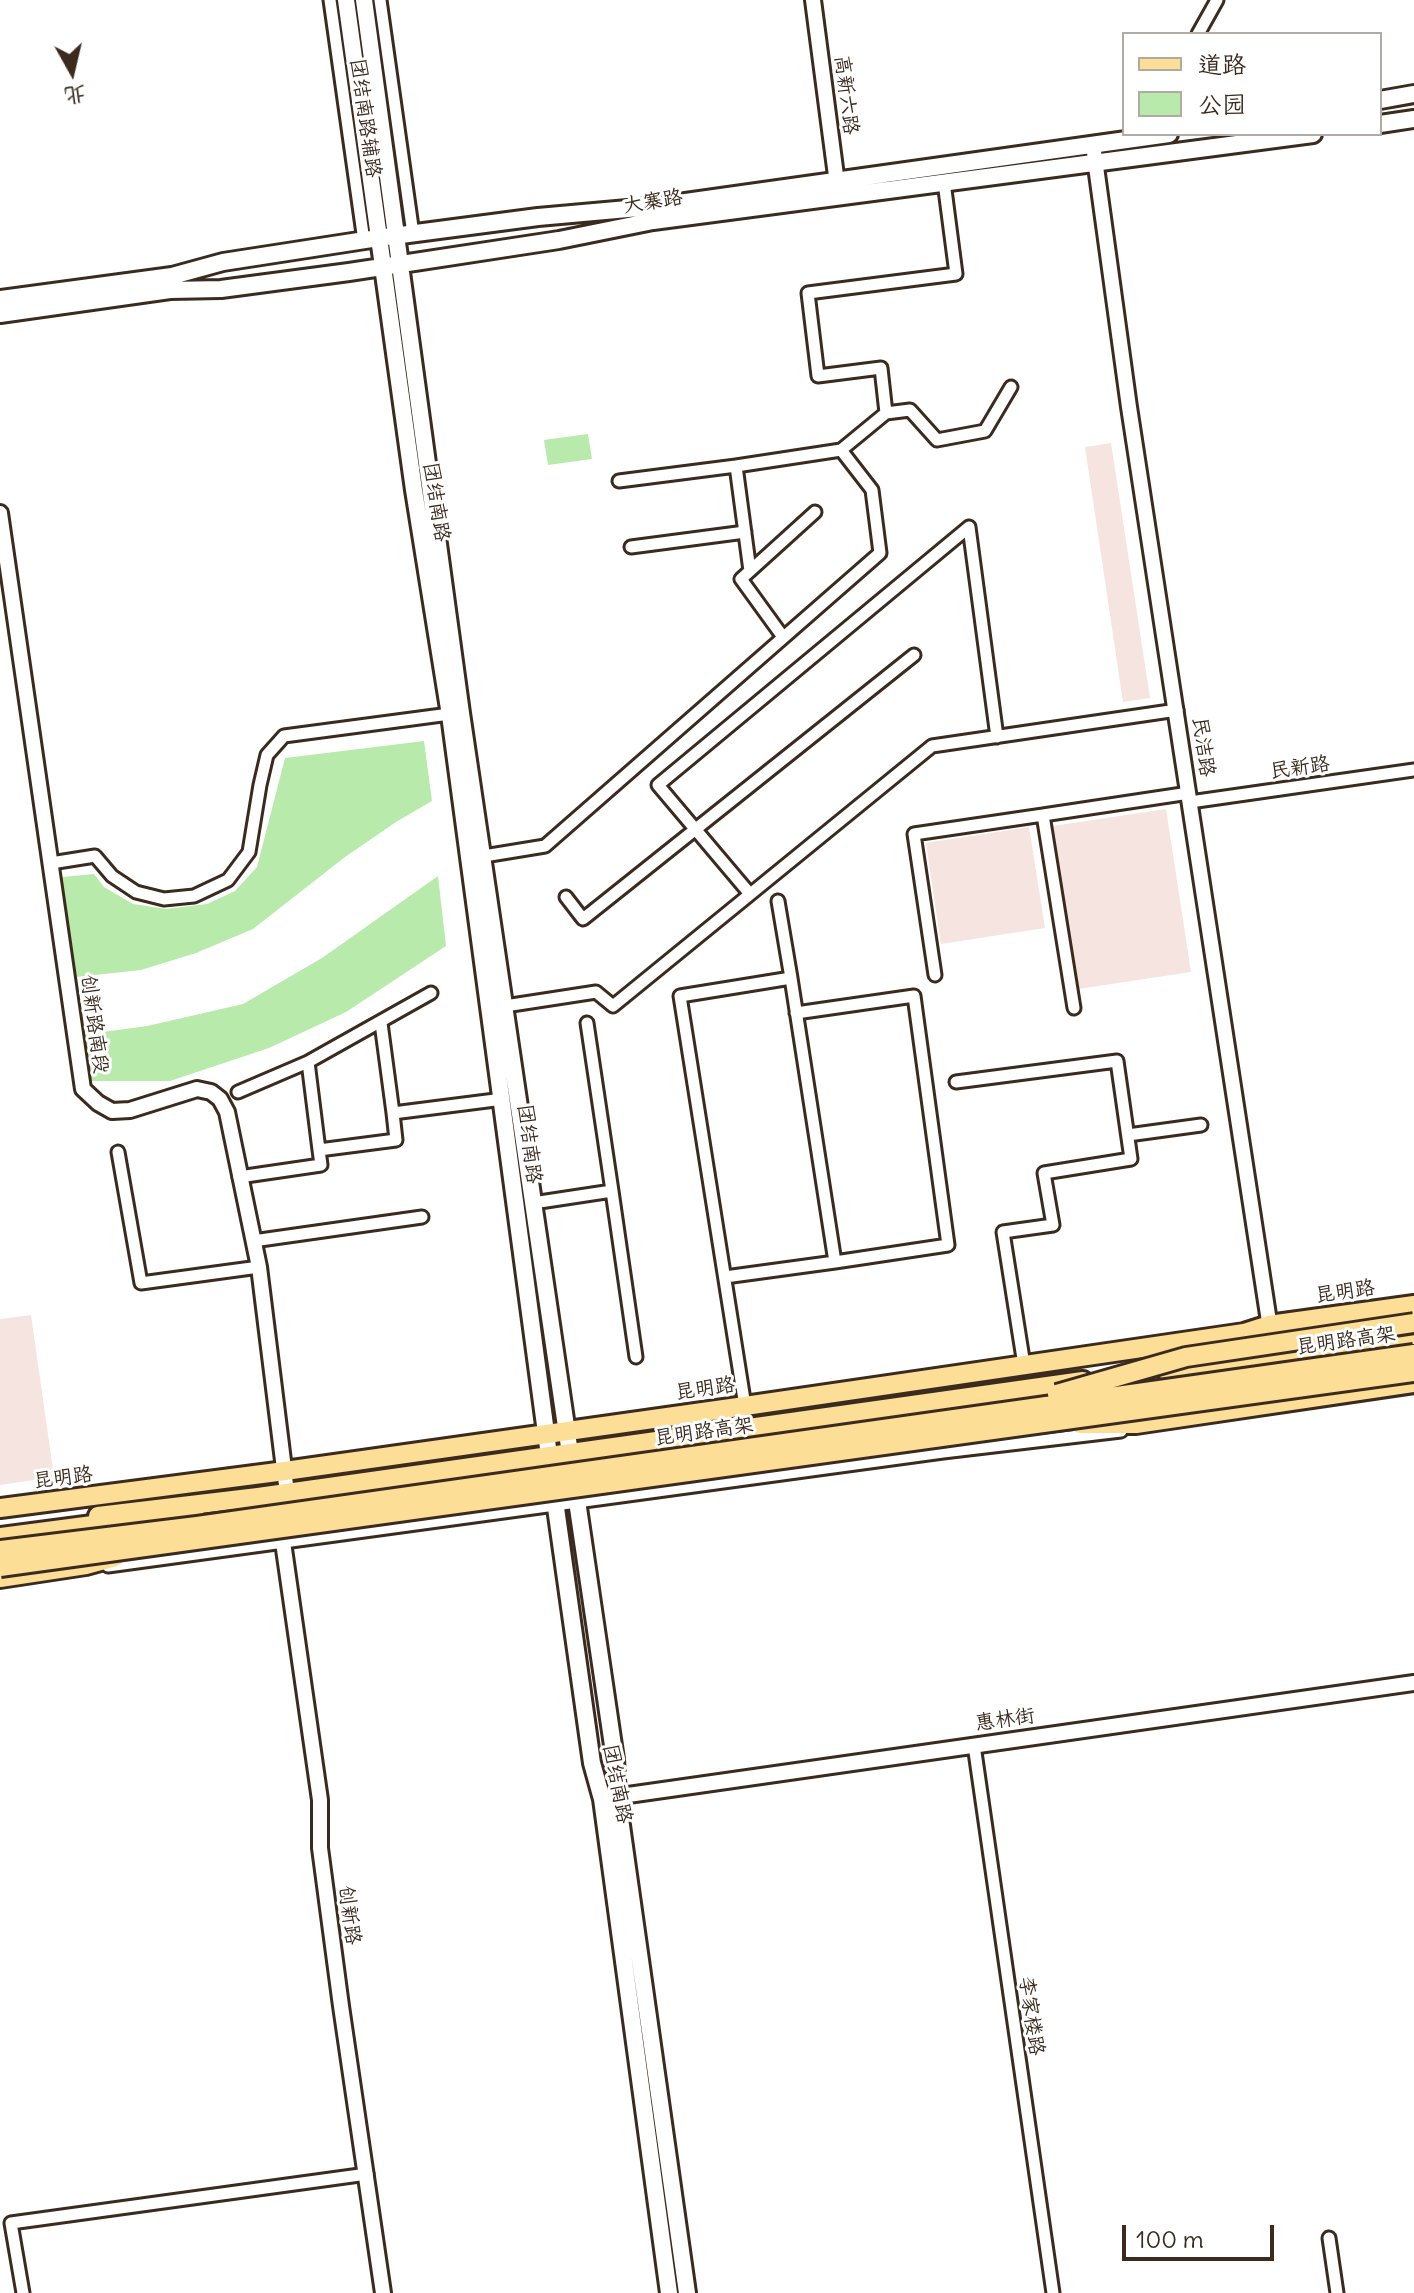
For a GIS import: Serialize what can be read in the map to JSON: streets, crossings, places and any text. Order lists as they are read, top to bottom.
{
  "streets": {
    "main road": [
      "大寨路",
      "团结南路",
      "昆明路",
      "昆明路高架"
    ],
    "street": [
      "高新六路",
      "团结南路辅路",
      "民洁路",
      "民新路",
      "创新路南段",
      "惠林街",
      "创新路",
      "李家楼路"
    ]
  },
  "crossings": [
    ["高新六路", "大寨路"],
    ["团结南路辅路", "大寨路"],
    ["团结南路辅路", "团结南路"],
    ["大寨路", "团结南路"],
    ["大寨路", "民洁路"],
    ["团结南路", "昆明路"],
    ["团结南路", "惠林街"],
    ["民洁路", "民新路"],
    ["民洁路", "昆明路"],
    ["创新路南段", "昆明路"],
    ["惠林街", "李家楼路"]
  ],
  "legend": ["道路", "公园"],
  "scale_bar": "100 m",
  "north": "bottom"
}
